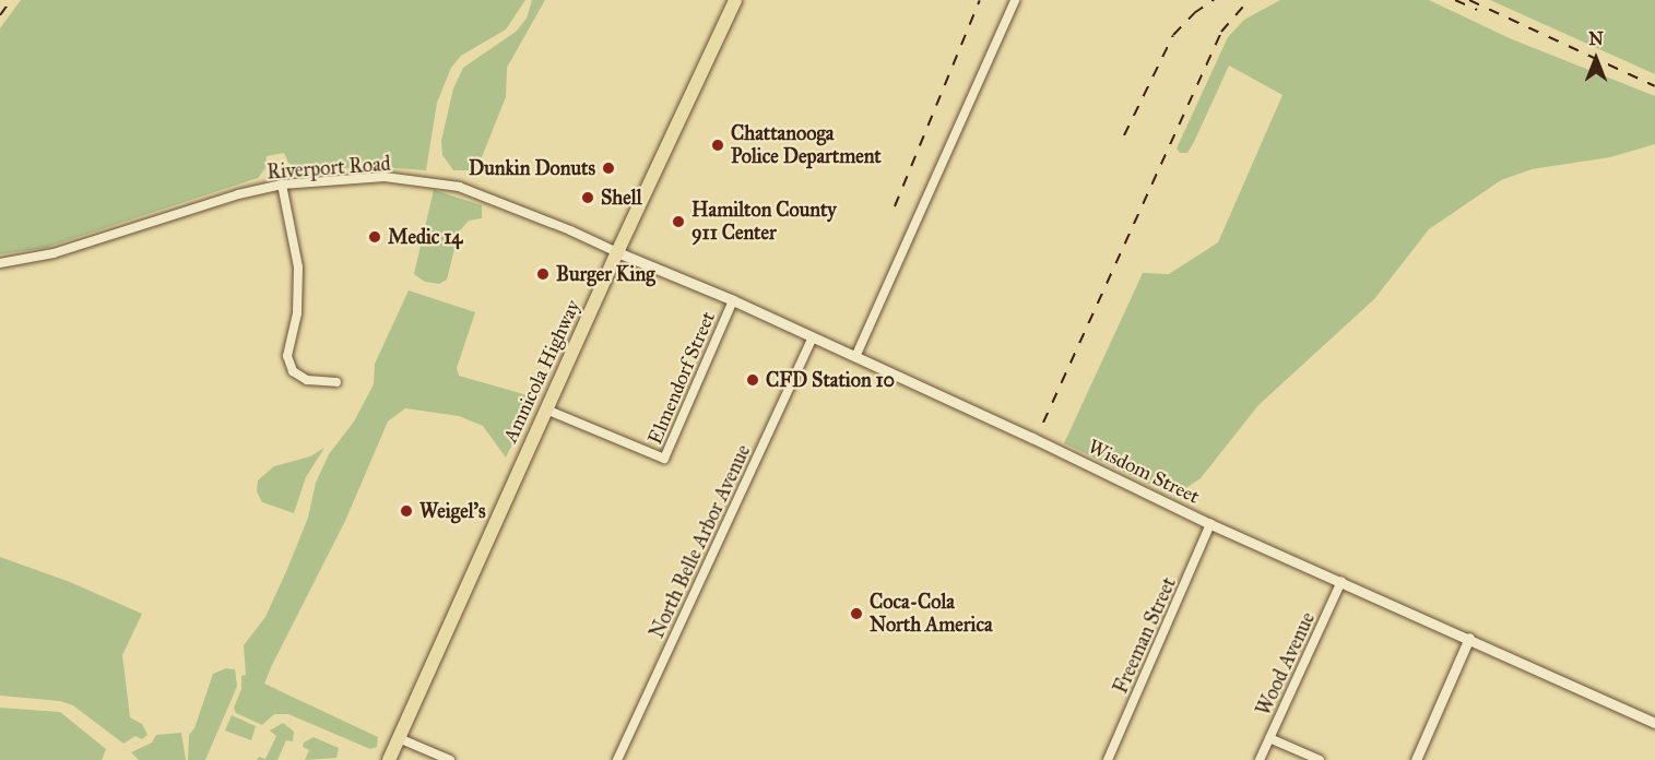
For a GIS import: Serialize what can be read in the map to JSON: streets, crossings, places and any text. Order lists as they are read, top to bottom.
{
  "streets": {
    "main road": ["Amnicola Highway"],
    "street": [
      "Riverport Road",
      "Elmendorf Street",
      "Wisdom Street",
      "North Belle Arbor Avenue",
      "Freeman Street",
      "Wood Avenue"
    ]
  },
  "crossings": [
    ["Riverport Road", "Amnicola Highway"],
    ["Riverport Road", "Wisdom Street"],
    ["Amnicola Highway", "Elmendorf Street"],
    ["Amnicola Highway", "Wisdom Street"],
    ["Elmendorf Street", "Wisdom Street"],
    ["Wisdom Street", "North Belle Arbor Avenue"],
    ["Wisdom Street", "Freeman Street"],
    ["Wisdom Street", "Wood Avenue"]
  ],
  "places": [
    "Chattanooga Police Department",
    "Dunkin Donuts",
    "Shell",
    "Hamilton County 911 Center",
    "Medic 14",
    "Burger King",
    "CFD Station 10",
    "Weigel's",
    "Coca-Cola North America"
  ],
  "north": "top"
}
